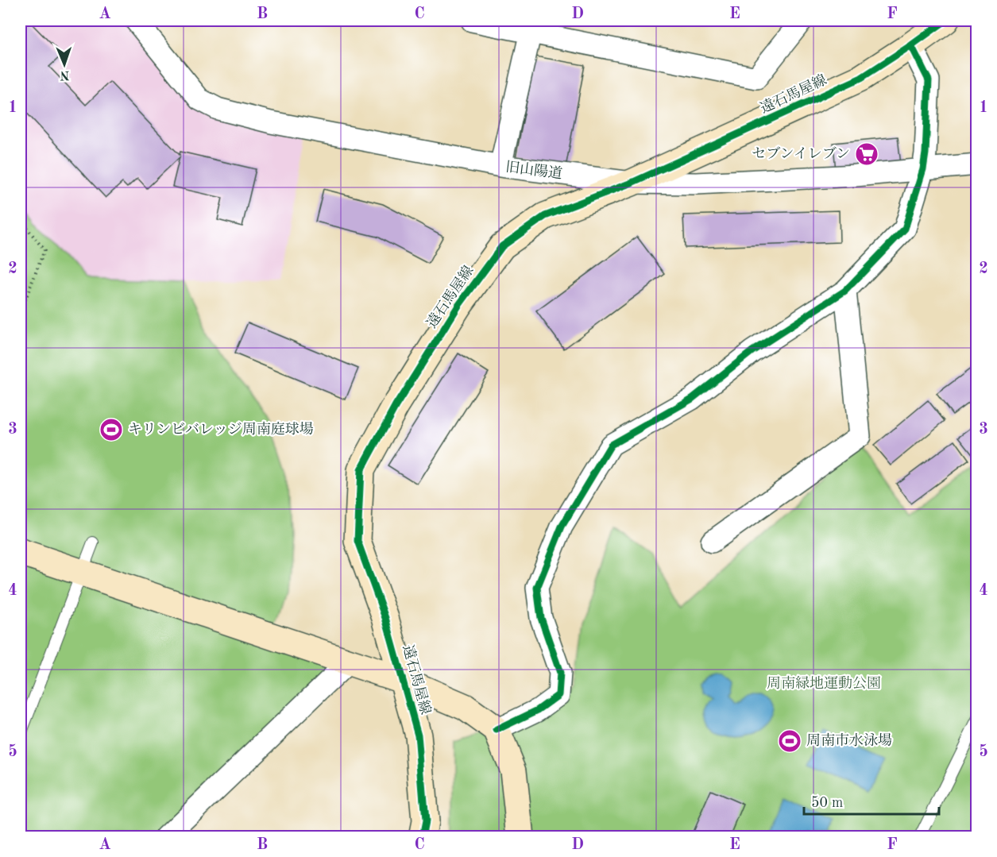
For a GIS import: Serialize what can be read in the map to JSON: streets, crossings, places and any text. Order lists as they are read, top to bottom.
{
  "streets": {
    "street": ["遠石馬屋線", "旧山陽道"]
  },
  "crossings": [
    ["遠石馬屋線", "旧山陽道"]
  ],
  "parks": ["周南緑地運動公園"],
  "places": {
    "supermarket": ["セブンイレブン"],
    "sports": ["キリンビバレッジ周南庭球場", "周南市水泳場"]
  },
  "scale_bar": "50 m",
  "north": "bottom",
  "grid": {
    "columns": [
      "A",
      "B",
      "C",
      "D",
      "E",
      "F"
    ],
    "rows": [
      "1",
      "2",
      "3",
      "4",
      "5"
    ]
  }
}
